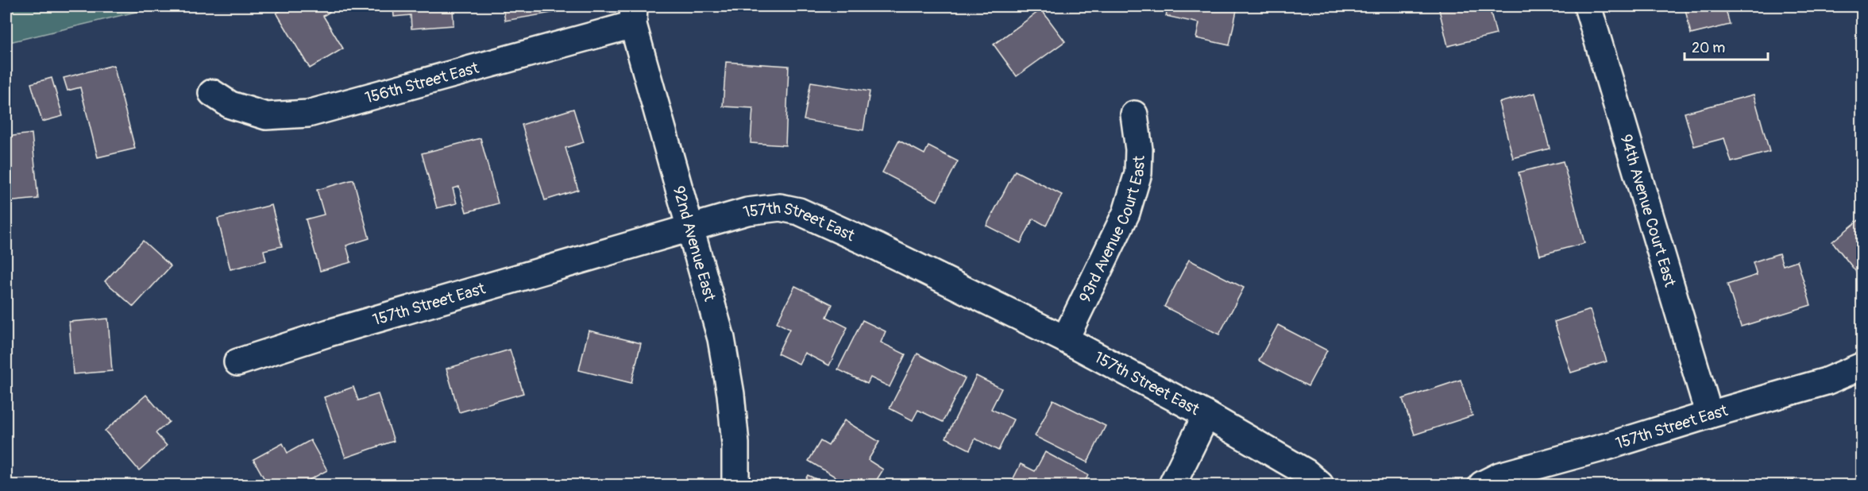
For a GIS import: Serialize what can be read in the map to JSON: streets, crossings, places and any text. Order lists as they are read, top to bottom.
{
  "streets": {
    "street": [
      "156th Street East",
      "94th Avenue Court East",
      "157th Street East",
      "93rd Avenue Court East",
      "92nd Avenue East"
    ]
  },
  "crossings": [
    ["156th Street East", "92nd Avenue East"],
    ["94th Avenue Court East", "157th Street East"],
    ["157th Street East", "93rd Avenue Court East"],
    ["157th Street East", "92nd Avenue East"]
  ],
  "scale_bar": "20 m"
}
